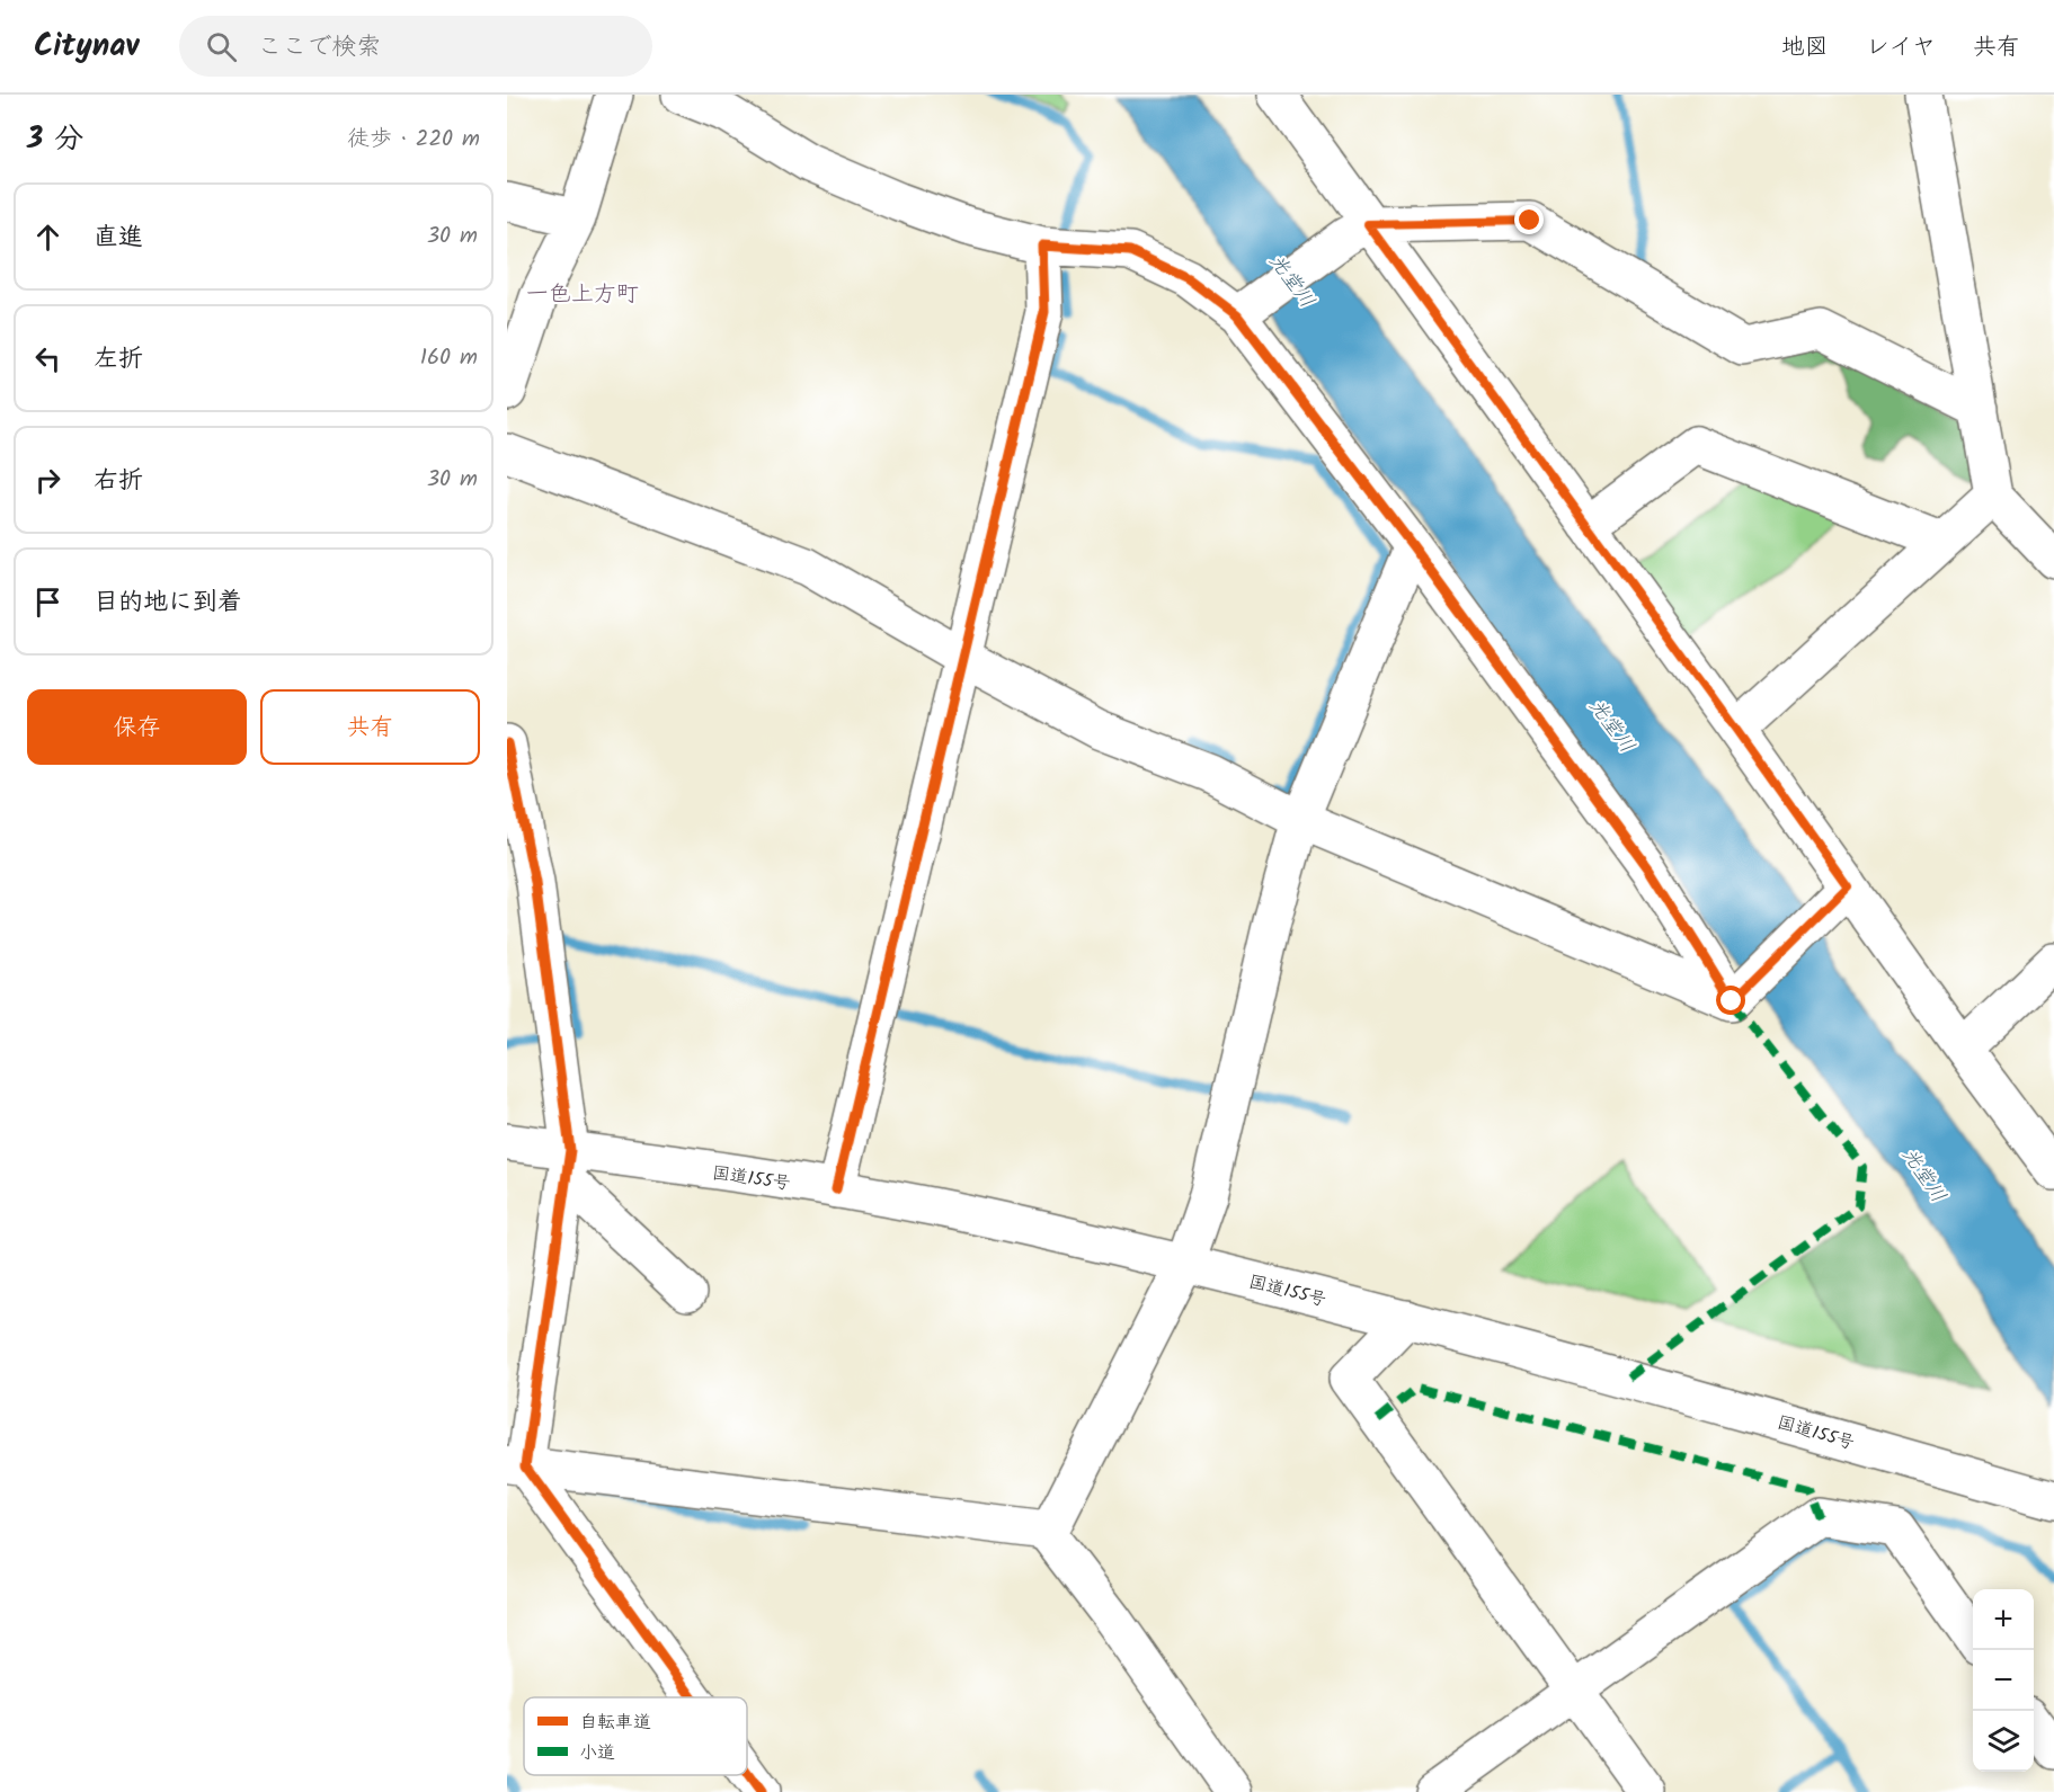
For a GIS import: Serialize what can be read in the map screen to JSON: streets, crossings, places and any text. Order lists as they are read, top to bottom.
{
  "streets": {
    "main road": ["国道155号"]
  },
  "districts": ["一色上方町"],
  "water": ["光堂川"],
  "legend": ["自転車道", "小道"],
  "page": {
    "header": "Citynav",
    "search": "ここで検索",
    "nav": ["地図", "レイヤ", "共有"],
    "heading": ["3 分", "徒歩 · 220 m"],
    "list": [
      ["直進", "30 m"],
      ["左折", "160 m"],
      ["右折", "30 m"],
      "目的地に到着"
    ],
    "buttons": ["保存", "共有"],
    "map_buttons": ["+", "−"]
  }
}
